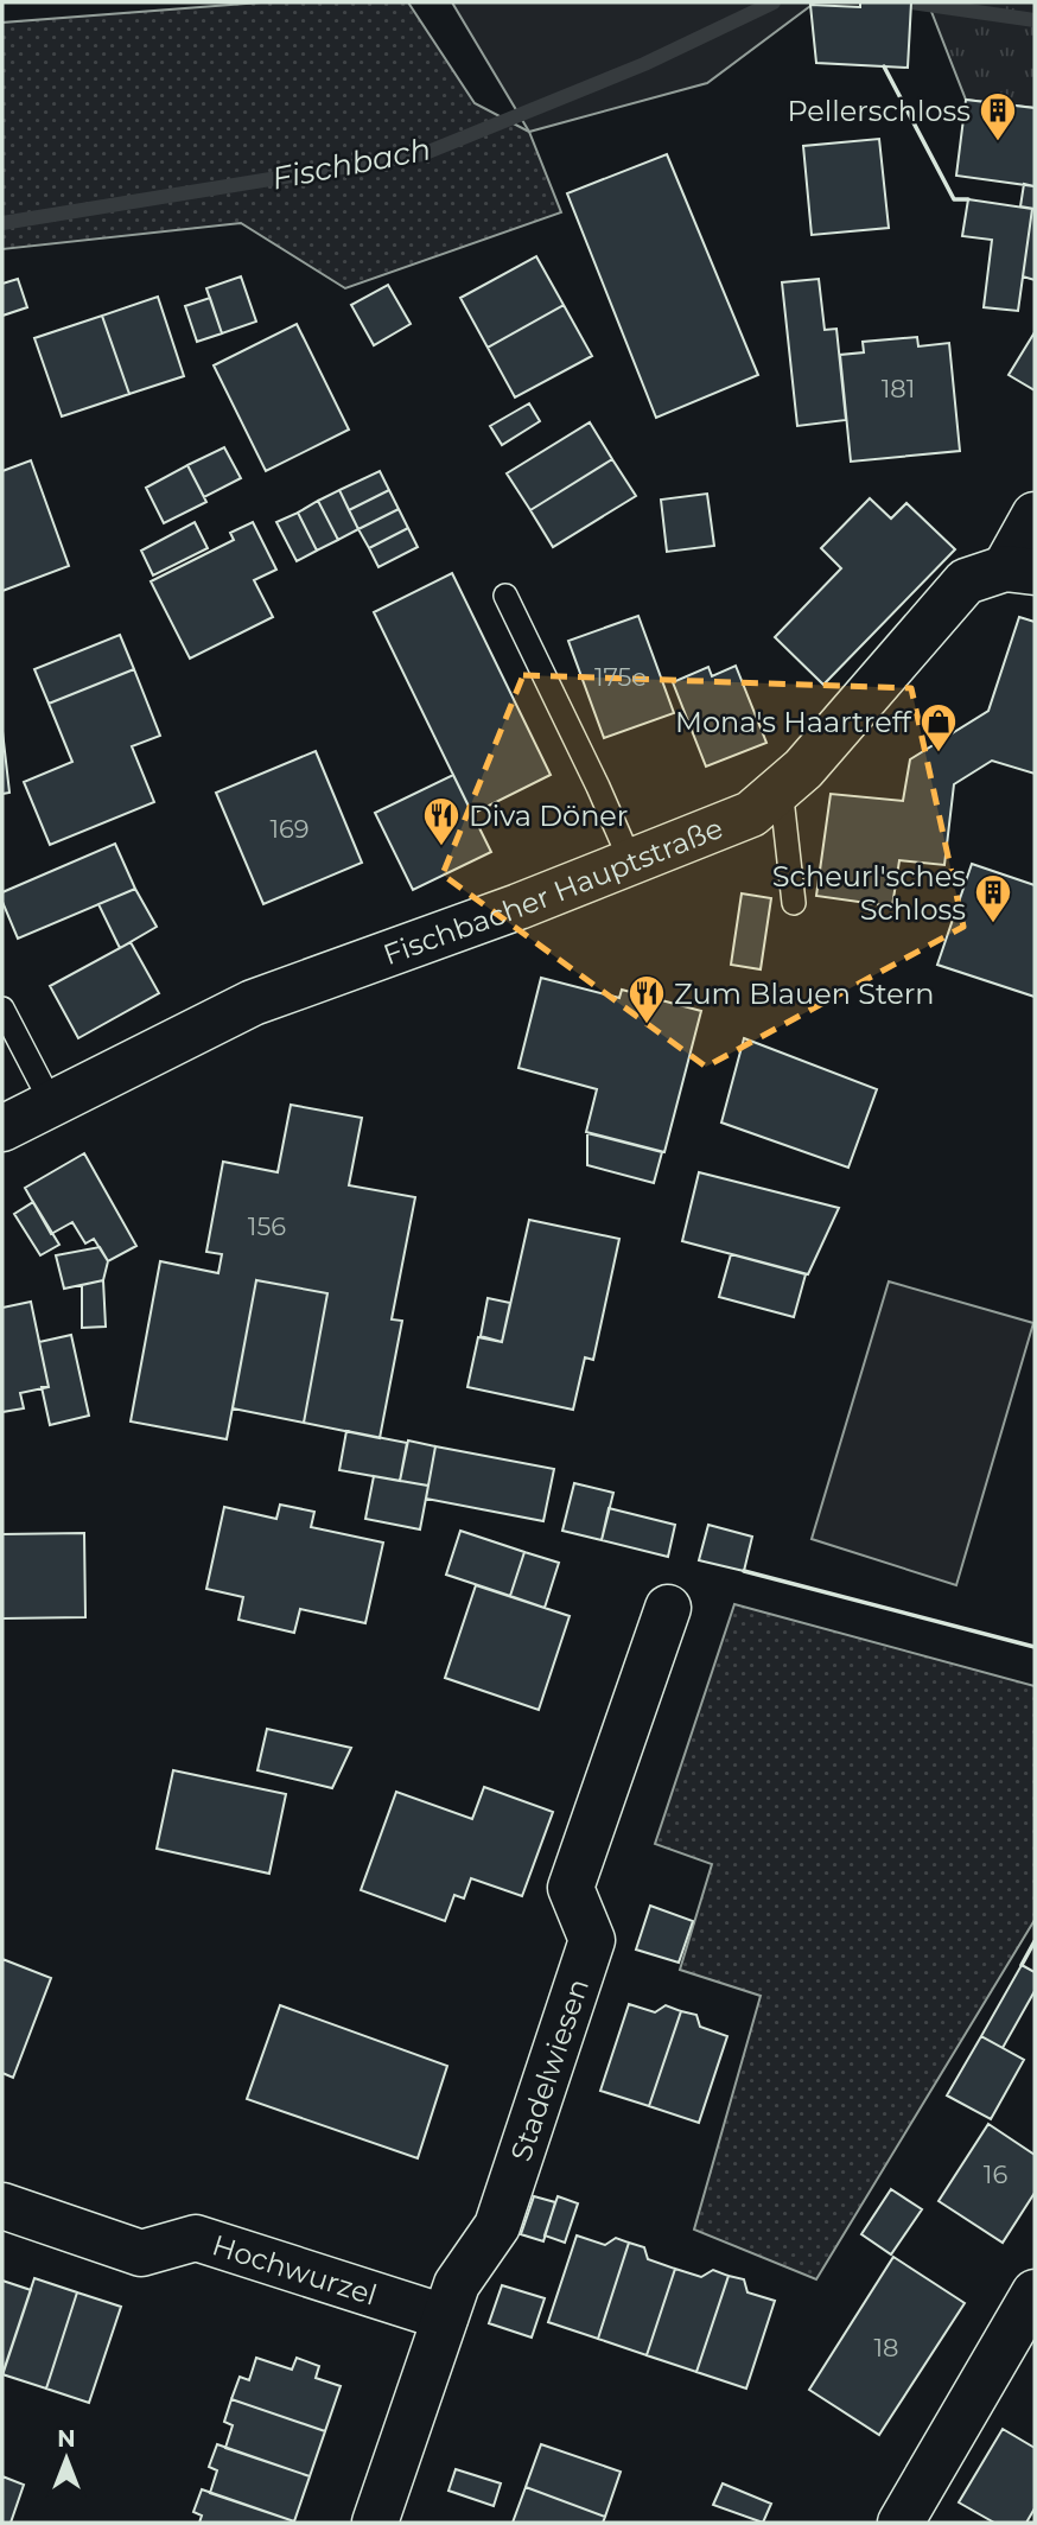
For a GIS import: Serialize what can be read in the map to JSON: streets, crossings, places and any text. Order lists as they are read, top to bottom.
{
  "streets": {
    "street": ["Fischbacher Hauptstraße", "Stadelwiesen", "Hochwurzel"]
  },
  "crossings": [
    ["Stadelwiesen", "Hochwurzel"]
  ],
  "water": ["Fischbach"],
  "places": {
    "building": ["Pellerschloss", "Scheurl'sches Schloss"],
    "shop": ["Mona's Haartreff"],
    "restaurant": ["Diva Döner", "Zum Blauen Stern"]
  },
  "house_numbers": [
    "181",
    "175e",
    "169",
    "156",
    "16",
    "18"
  ],
  "north": "top"
}
